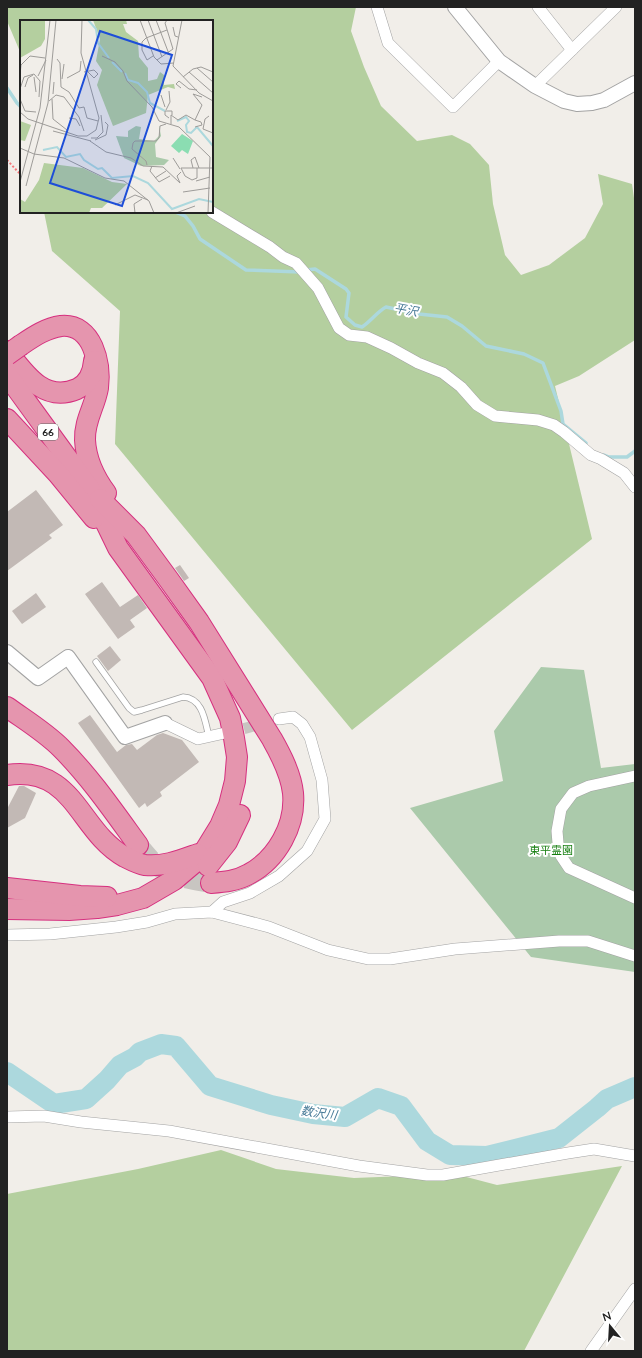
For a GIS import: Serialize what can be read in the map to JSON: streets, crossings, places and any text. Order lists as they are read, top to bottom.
{
  "streets": {
    "highway": ["66"]
  },
  "water": ["平沢", "数沢川"],
  "parks": ["東平霊園"],
  "north": "top"
}
